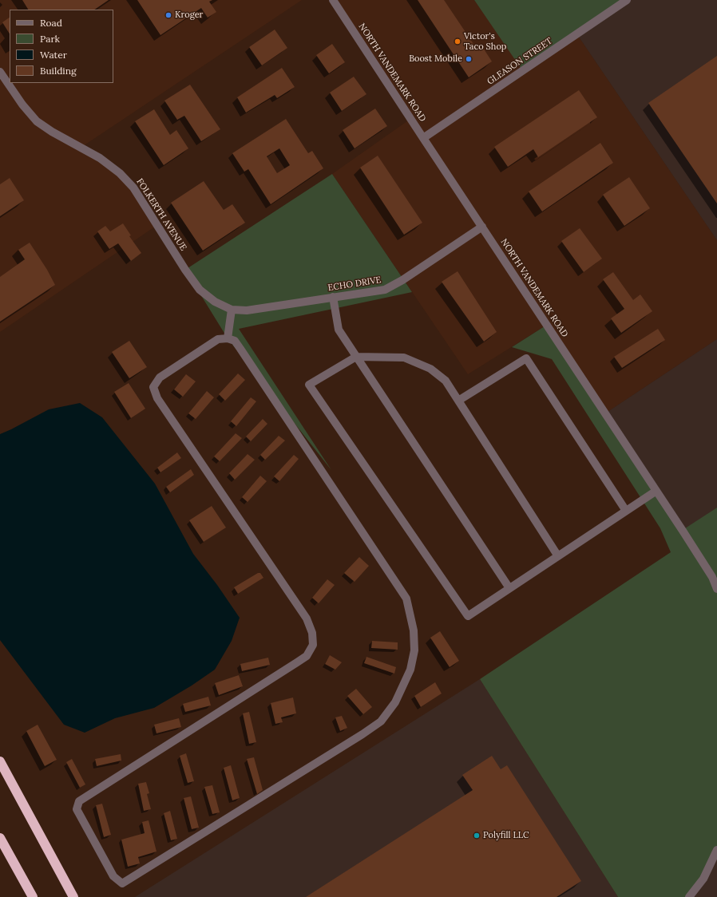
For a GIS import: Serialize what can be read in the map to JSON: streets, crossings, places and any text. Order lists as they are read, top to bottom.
{
  "streets": {
    "street": [
      "GLEASON STREET",
      "NORTH VANDEMARK ROAD",
      "FOLKERTH AVENUE",
      "ECHO DRIVE"
    ]
  },
  "crossings": [
    ["GLEASON STREET", "NORTH VANDEMARK ROAD"],
    ["NORTH VANDEMARK ROAD", "ECHO DRIVE"],
    ["FOLKERTH AVENUE", "ECHO DRIVE"]
  ],
  "places": [
    "Kroger",
    "Victor's Taco Shop",
    "Boost Mobile",
    "Polyfill LLC"
  ],
  "legend": [
    "Road",
    "Park",
    "Water",
    "Building"
  ]
}
